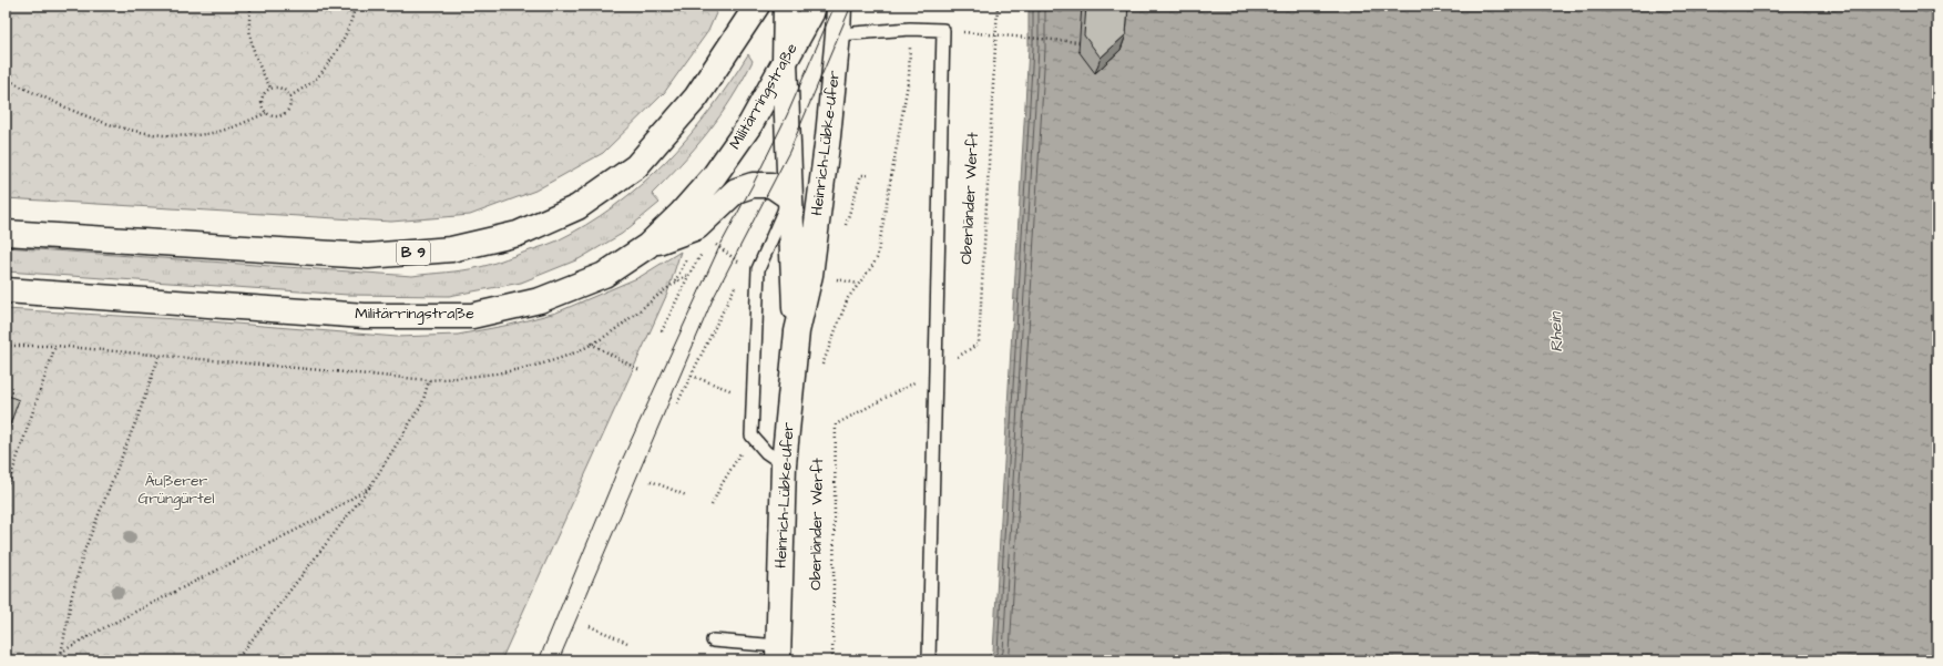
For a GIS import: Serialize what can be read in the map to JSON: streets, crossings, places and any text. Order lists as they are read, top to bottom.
{
  "streets": {
    "main road": ["Militärringstraße", "Heinrich-Lübke-Ufer", "B 9"],
    "lane": ["Oberländer Werft"]
  },
  "crossings": [
    ["Militärringstraße", "Heinrich-Lübke-Ufer"]
  ],
  "water": ["Rhein"],
  "parks": ["Äußerer Grüngürtel"]
}
